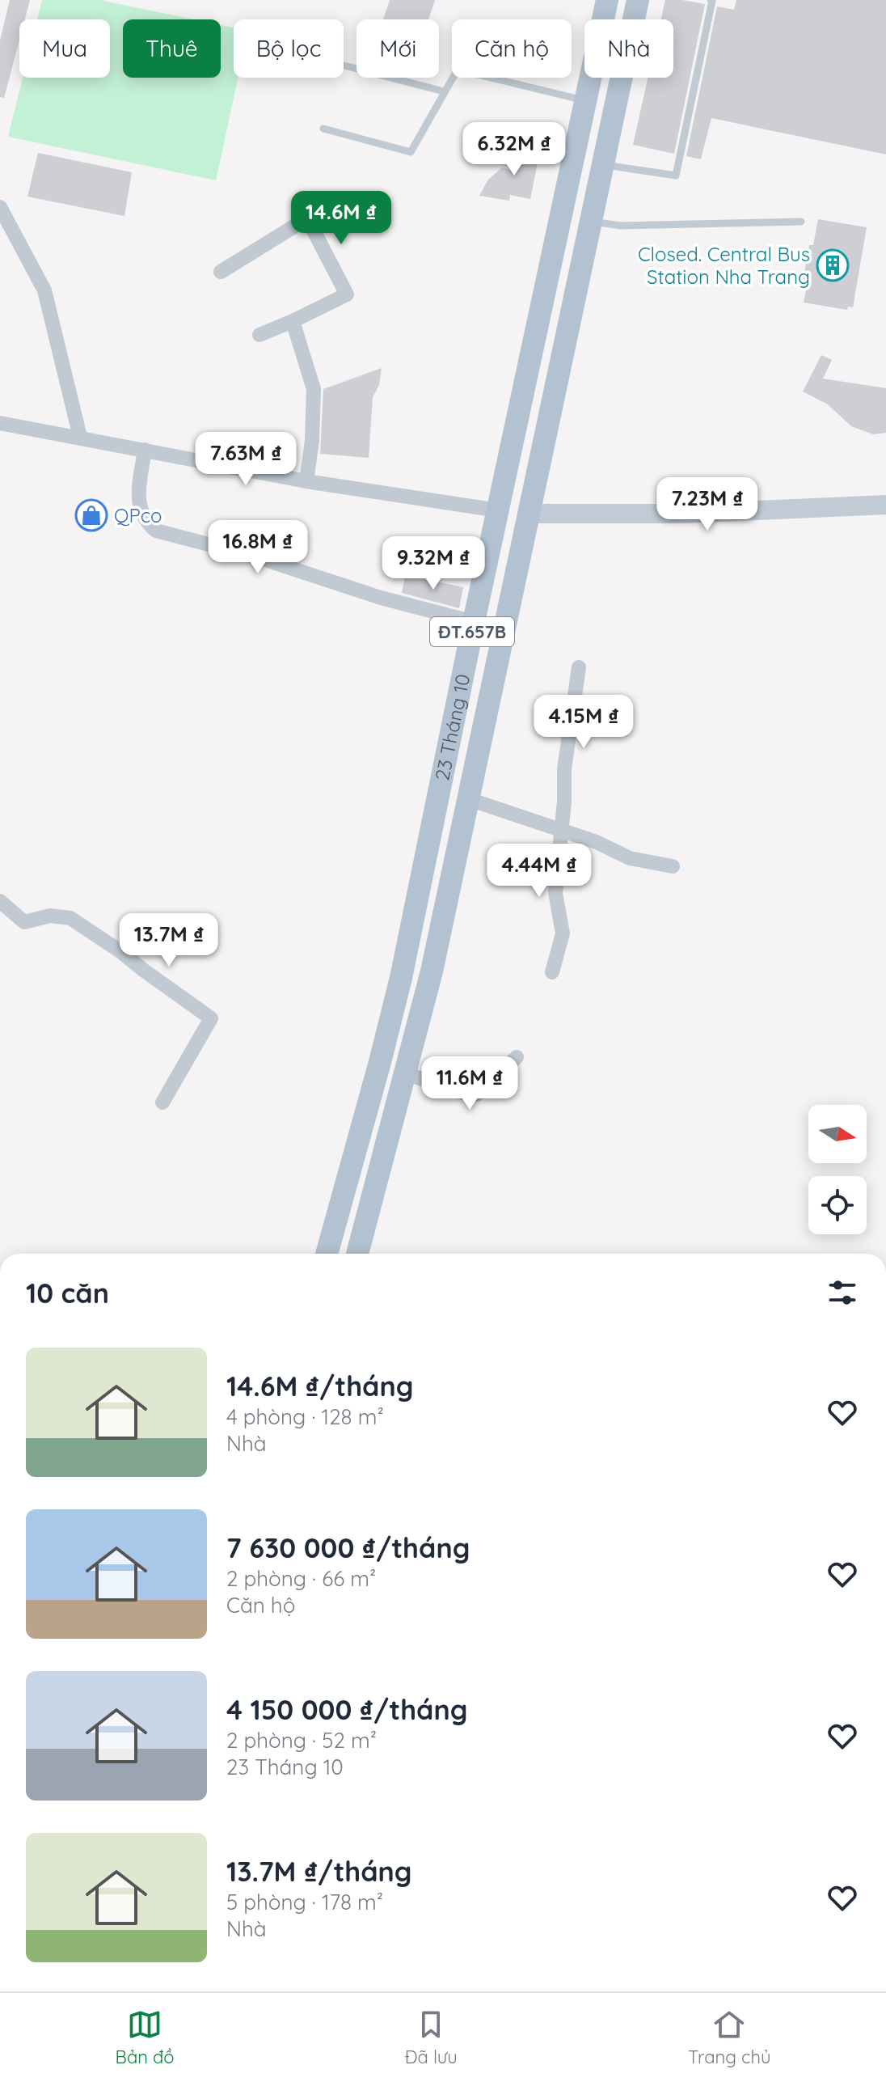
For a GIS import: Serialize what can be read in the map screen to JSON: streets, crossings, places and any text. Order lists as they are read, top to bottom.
{
  "streets": {
    "main road": ["ĐT.657B", "23 Tháng 10"]
  },
  "places": {
    "building": ["Closed. Central Bus Station Nha Trang"],
    "shop": ["QPco"]
  },
  "north": "right",
  "page": {
    "chip": [
      "Mua",
      "Thuê",
      "Bộ lọc",
      "Mới",
      "Căn hộ",
      "Nhà"
    ],
    "price": [
      "6.32M ₫",
      "14.6M ₫",
      "7.63M ₫",
      "7.23M ₫",
      "16.8M ₫",
      "9.32M ₫",
      "4.15M ₫",
      "4.44M ₫",
      "13.7M ₫",
      "11.6M ₫"
    ],
    "heading": "10 căn",
    "list": [
      {
        "name": "14.6M ₫/tháng",
        "note": "4 phòng · 128 m² · Nhà"
      },
      {
        "name": "7 630 000 ₫/tháng",
        "note": "2 phòng · 66 m² · Căn hộ"
      },
      {
        "name": "4 150 000 ₫/tháng",
        "note": "2 phòng · 52 m² · 23 Tháng 10"
      },
      {
        "name": "13.7M ₫/tháng",
        "note": "5 phòng · 178 m² · Nhà"
      }
    ],
    "tabs": ["Bản đồ", "Đã lưu", "Trang chủ"]
  }
}
